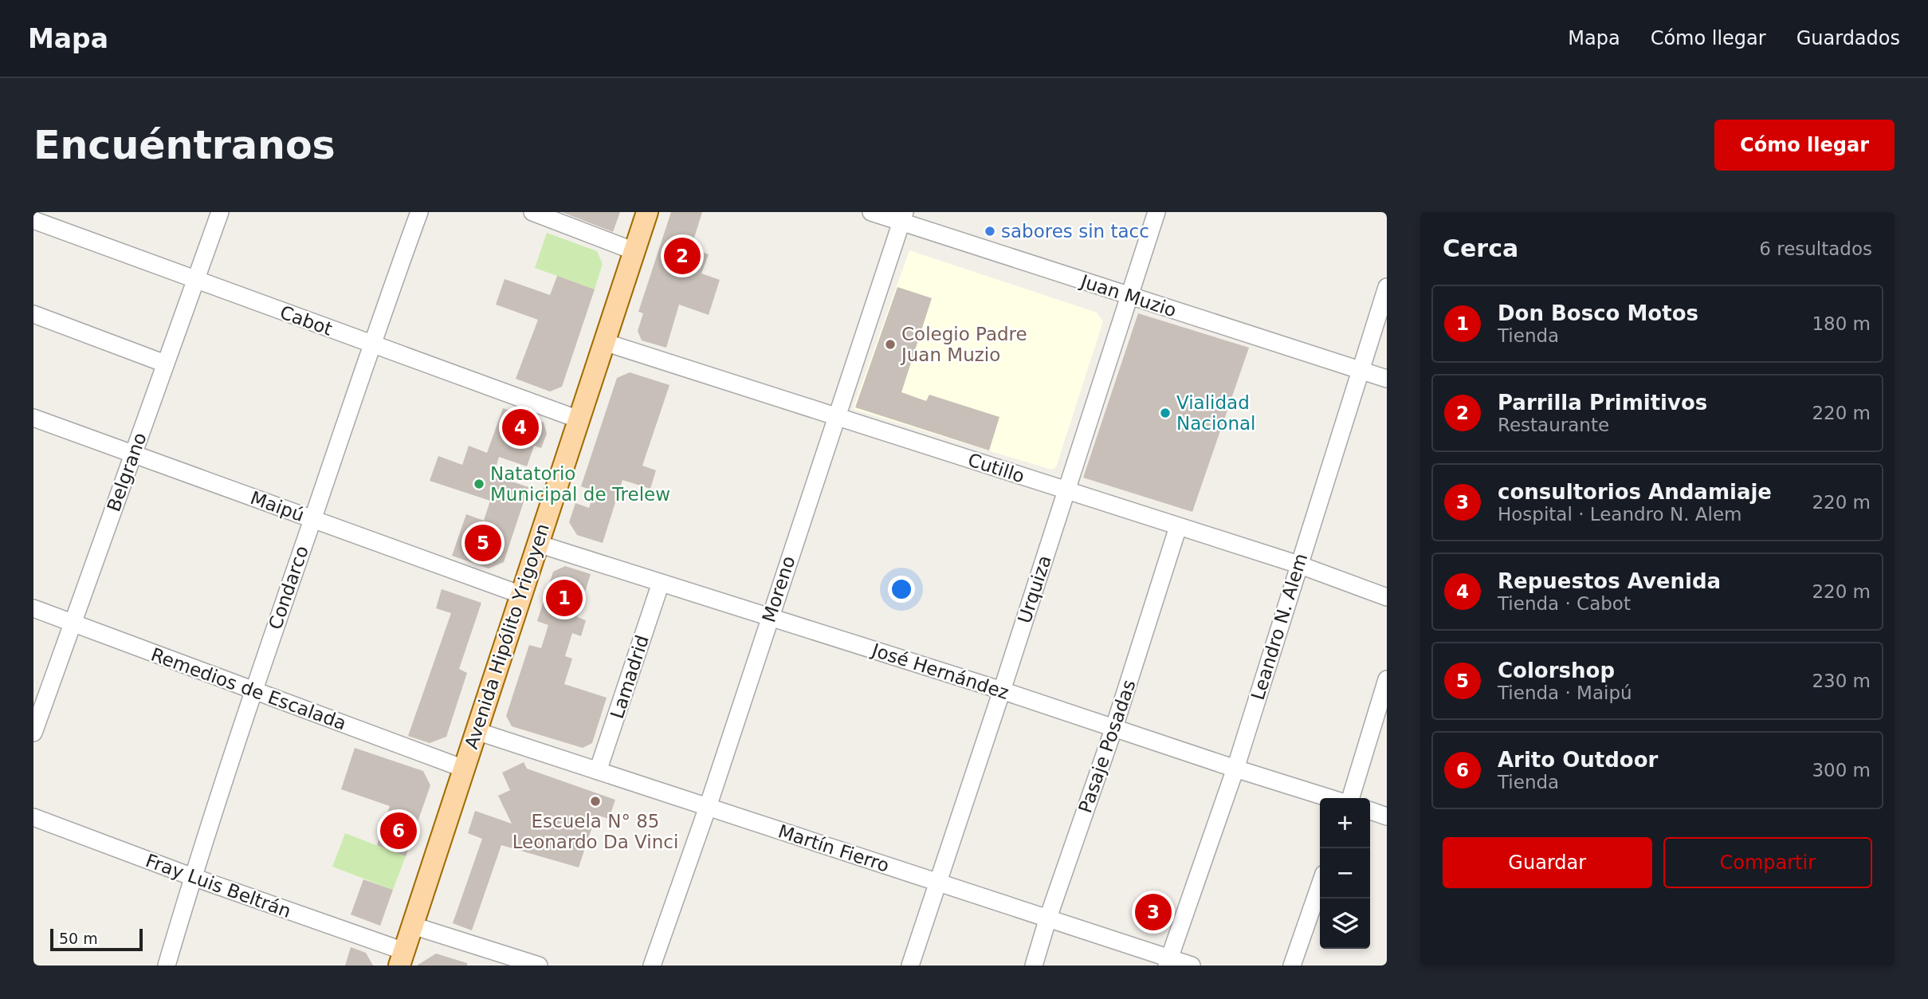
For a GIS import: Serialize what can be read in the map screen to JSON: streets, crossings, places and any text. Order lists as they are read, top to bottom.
{
  "streets": {
    "main road": ["Avenida Hipólito Yrigoyen"],
    "street": [
      "Juan Muzio",
      "Cabot",
      "Cutillo",
      "Belgrano",
      "Maipú",
      "Condarco",
      "Moreno",
      "Urquiza",
      "Leandro N. Alem",
      "José Hernández",
      "Lamadrid",
      "Remedios de Escalada",
      "Pasaje Posadas",
      "Martín Fierro",
      "Fray Luis Beltrán"
    ]
  },
  "crossings": [
    ["Juan Muzio", "Moreno"],
    ["Juan Muzio", "Urquiza"],
    ["Juan Muzio", "Leandro N. Alem"],
    ["Cabot", "Belgrano"],
    ["Cabot", "Condarco"],
    ["Cabot", "Avenida Hipólito Yrigoyen"],
    ["Cutillo", "Moreno"],
    ["Cutillo", "Urquiza"],
    ["Cutillo", "Leandro N. Alem"],
    ["Cutillo", "Avenida Hipólito Yrigoyen"],
    ["Cutillo", "Pasaje Posadas"],
    ["Belgrano", "Maipú"],
    ["Belgrano", "Remedios de Escalada"],
    ["Maipú", "Condarco"],
    ["Maipú", "Avenida Hipólito Yrigoyen"],
    ["Condarco", "Remedios de Escalada"],
    ["Condarco", "Fray Luis Beltrán"],
    ["Moreno", "José Hernández"],
    ["Moreno", "Martín Fierro"],
    ["Urquiza", "José Hernández"],
    ["Urquiza", "Martín Fierro"],
    ["Leandro N. Alem", "José Hernández"],
    ["Leandro N. Alem", "Martín Fierro"],
    ["Avenida Hipólito Yrigoyen", "José Hernández"],
    ["Avenida Hipólito Yrigoyen", "Remedios de Escalada"],
    ["Avenida Hipólito Yrigoyen", "Martín Fierro"],
    ["Avenida Hipólito Yrigoyen", "Fray Luis Beltrán"],
    ["José Hernández", "Lamadrid"],
    ["José Hernández", "Pasaje Posadas"],
    ["Lamadrid", "Martín Fierro"],
    ["Pasaje Posadas", "Martín Fierro"]
  ],
  "places": [
    "sabores sin tacc",
    "Colegio Padre Juan Muzio",
    "Vialidad Nacional",
    "Natatorio Municipal de Trelew",
    "Escuela N° 85 Leonardo Da Vinci"
  ],
  "scale_bar": "50 m",
  "page": {
    "header": "Mapa",
    "nav": ["Mapa", "Cómo llegar", "Guardados"],
    "buttons": [
      "Cómo llegar",
      ["Guardar", "Compartir"]
    ],
    "title": "Encuéntranos",
    "heading": ["Cerca", "6 resultados"],
    "pins": [
      "2",
      "4",
      "5",
      "1",
      "6",
      "3"
    ],
    "list": [
      {
        "mark": "1",
        "name": "Don Bosco Motos",
        "note": "Tienda",
        "value": "180 m"
      },
      {
        "mark": "2",
        "name": "Parrilla Primitivos",
        "note": "Restaurante",
        "value": "220 m"
      },
      {
        "mark": "3",
        "name": "consultorios Andamiaje",
        "note": "Hospital · Leandro N. Alem",
        "value": "220 m"
      },
      {
        "mark": "4",
        "name": "Repuestos Avenida",
        "note": "Tienda · Cabot",
        "value": "220 m"
      },
      {
        "mark": "5",
        "name": "Colorshop",
        "note": "Tienda · Maipú",
        "value": "230 m"
      },
      {
        "mark": "6",
        "name": "Arito Outdoor",
        "note": "Tienda",
        "value": "300 m"
      }
    ],
    "map_buttons": ["+", "−"],
    "scale": "50 m"
  }
}
